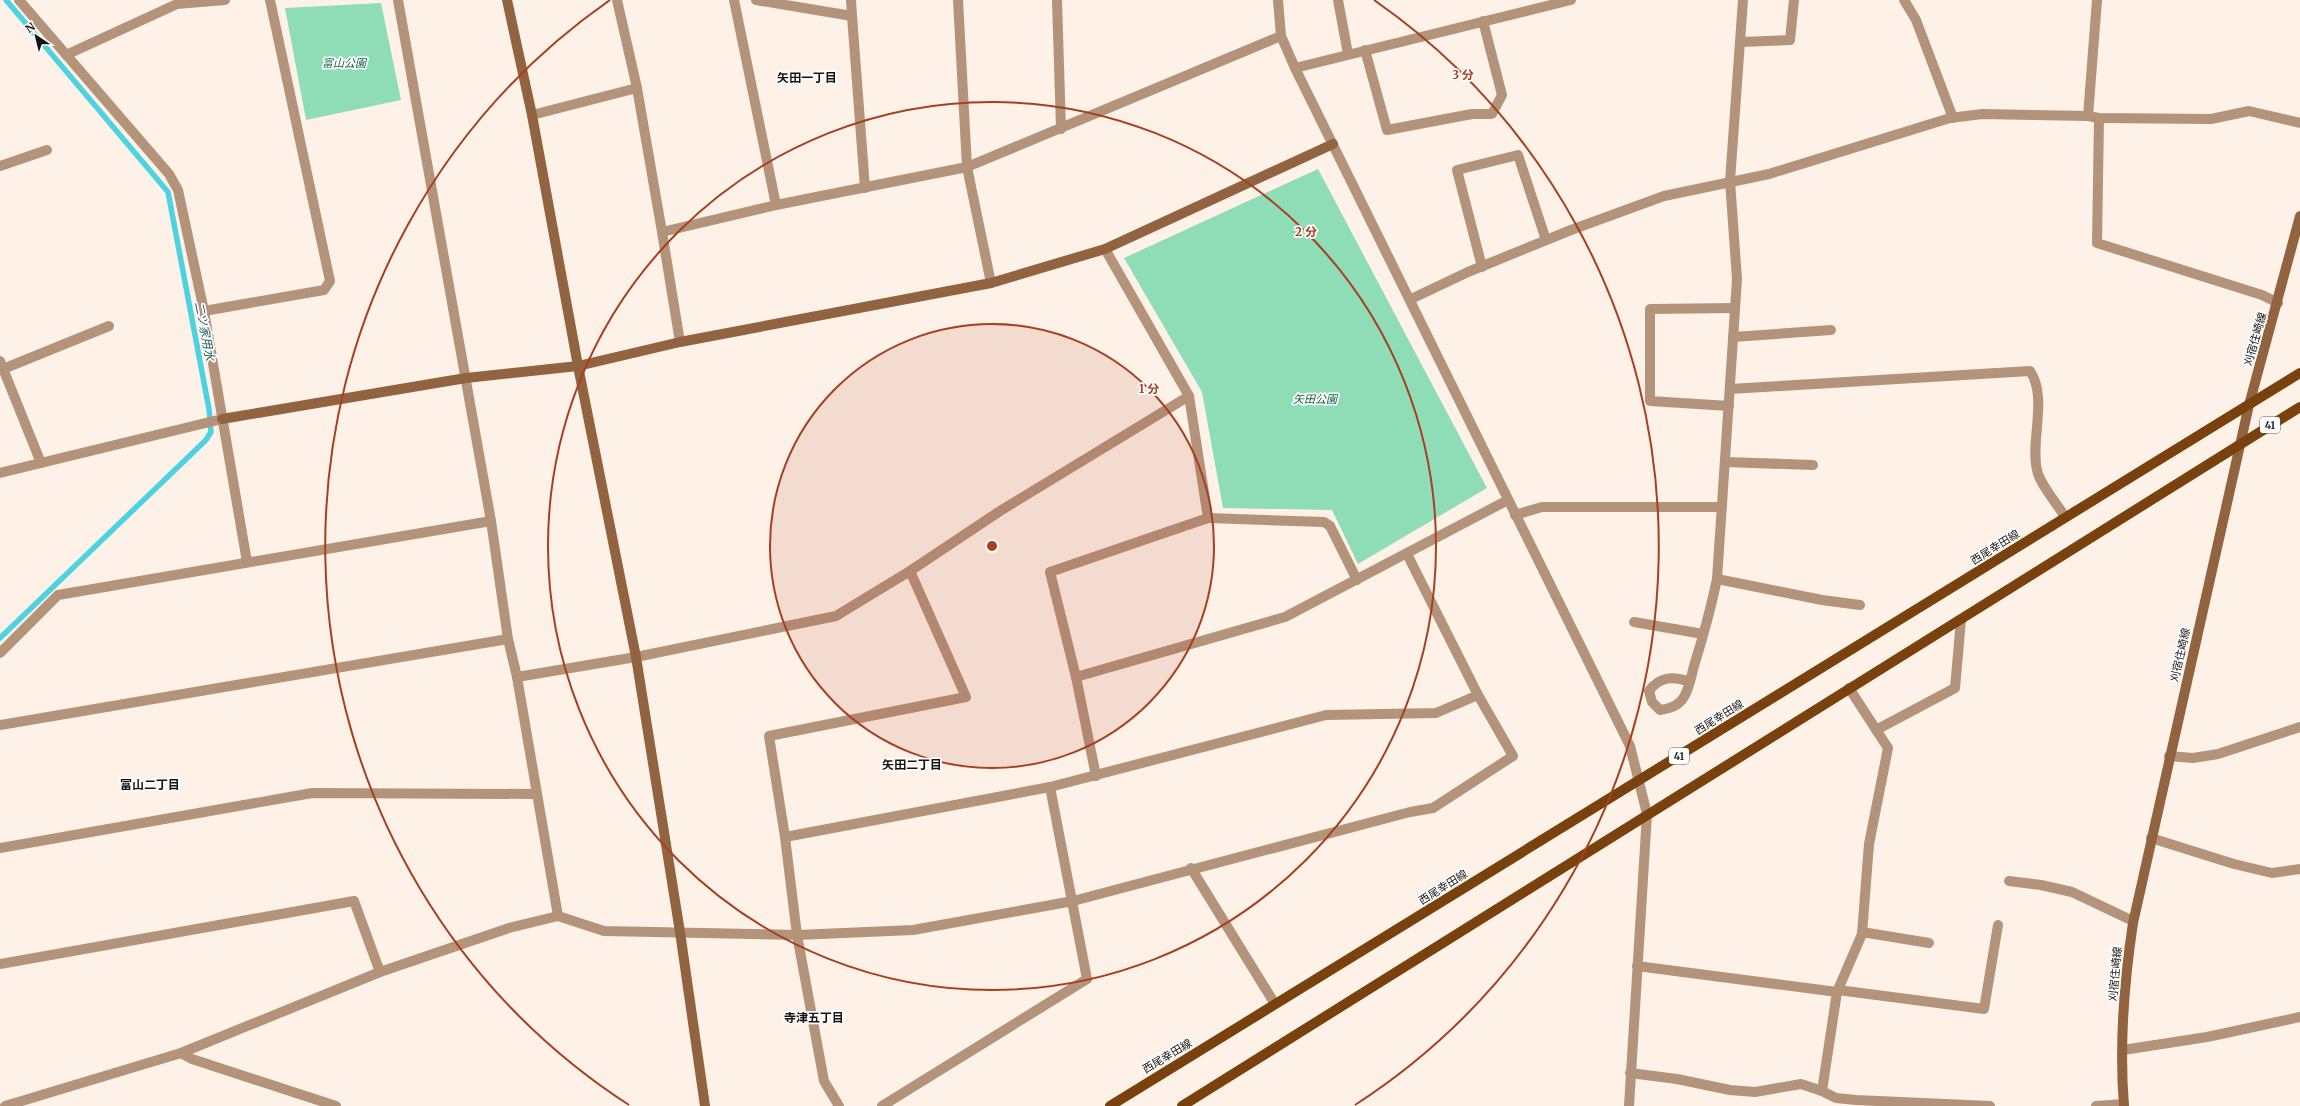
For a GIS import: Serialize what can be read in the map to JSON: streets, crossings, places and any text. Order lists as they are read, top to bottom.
{
  "streets": {
    "main road": ["41", "西尾幸田線"],
    "street": ["刈宿住崎線"]
  },
  "crossings": [
    ["刈宿住崎線", "41"],
    ["刈宿住崎線", "西尾幸田線"]
  ],
  "districts": [
    "矢田一丁目",
    "矢田二丁目",
    "富山二丁目",
    "寺津五丁目"
  ],
  "water": ["二ツ家用水"],
  "parks": ["富山公園", "矢田公園"],
  "north": "top left",
  "rings": ["3 分", "2 分", "1 分"]
}
